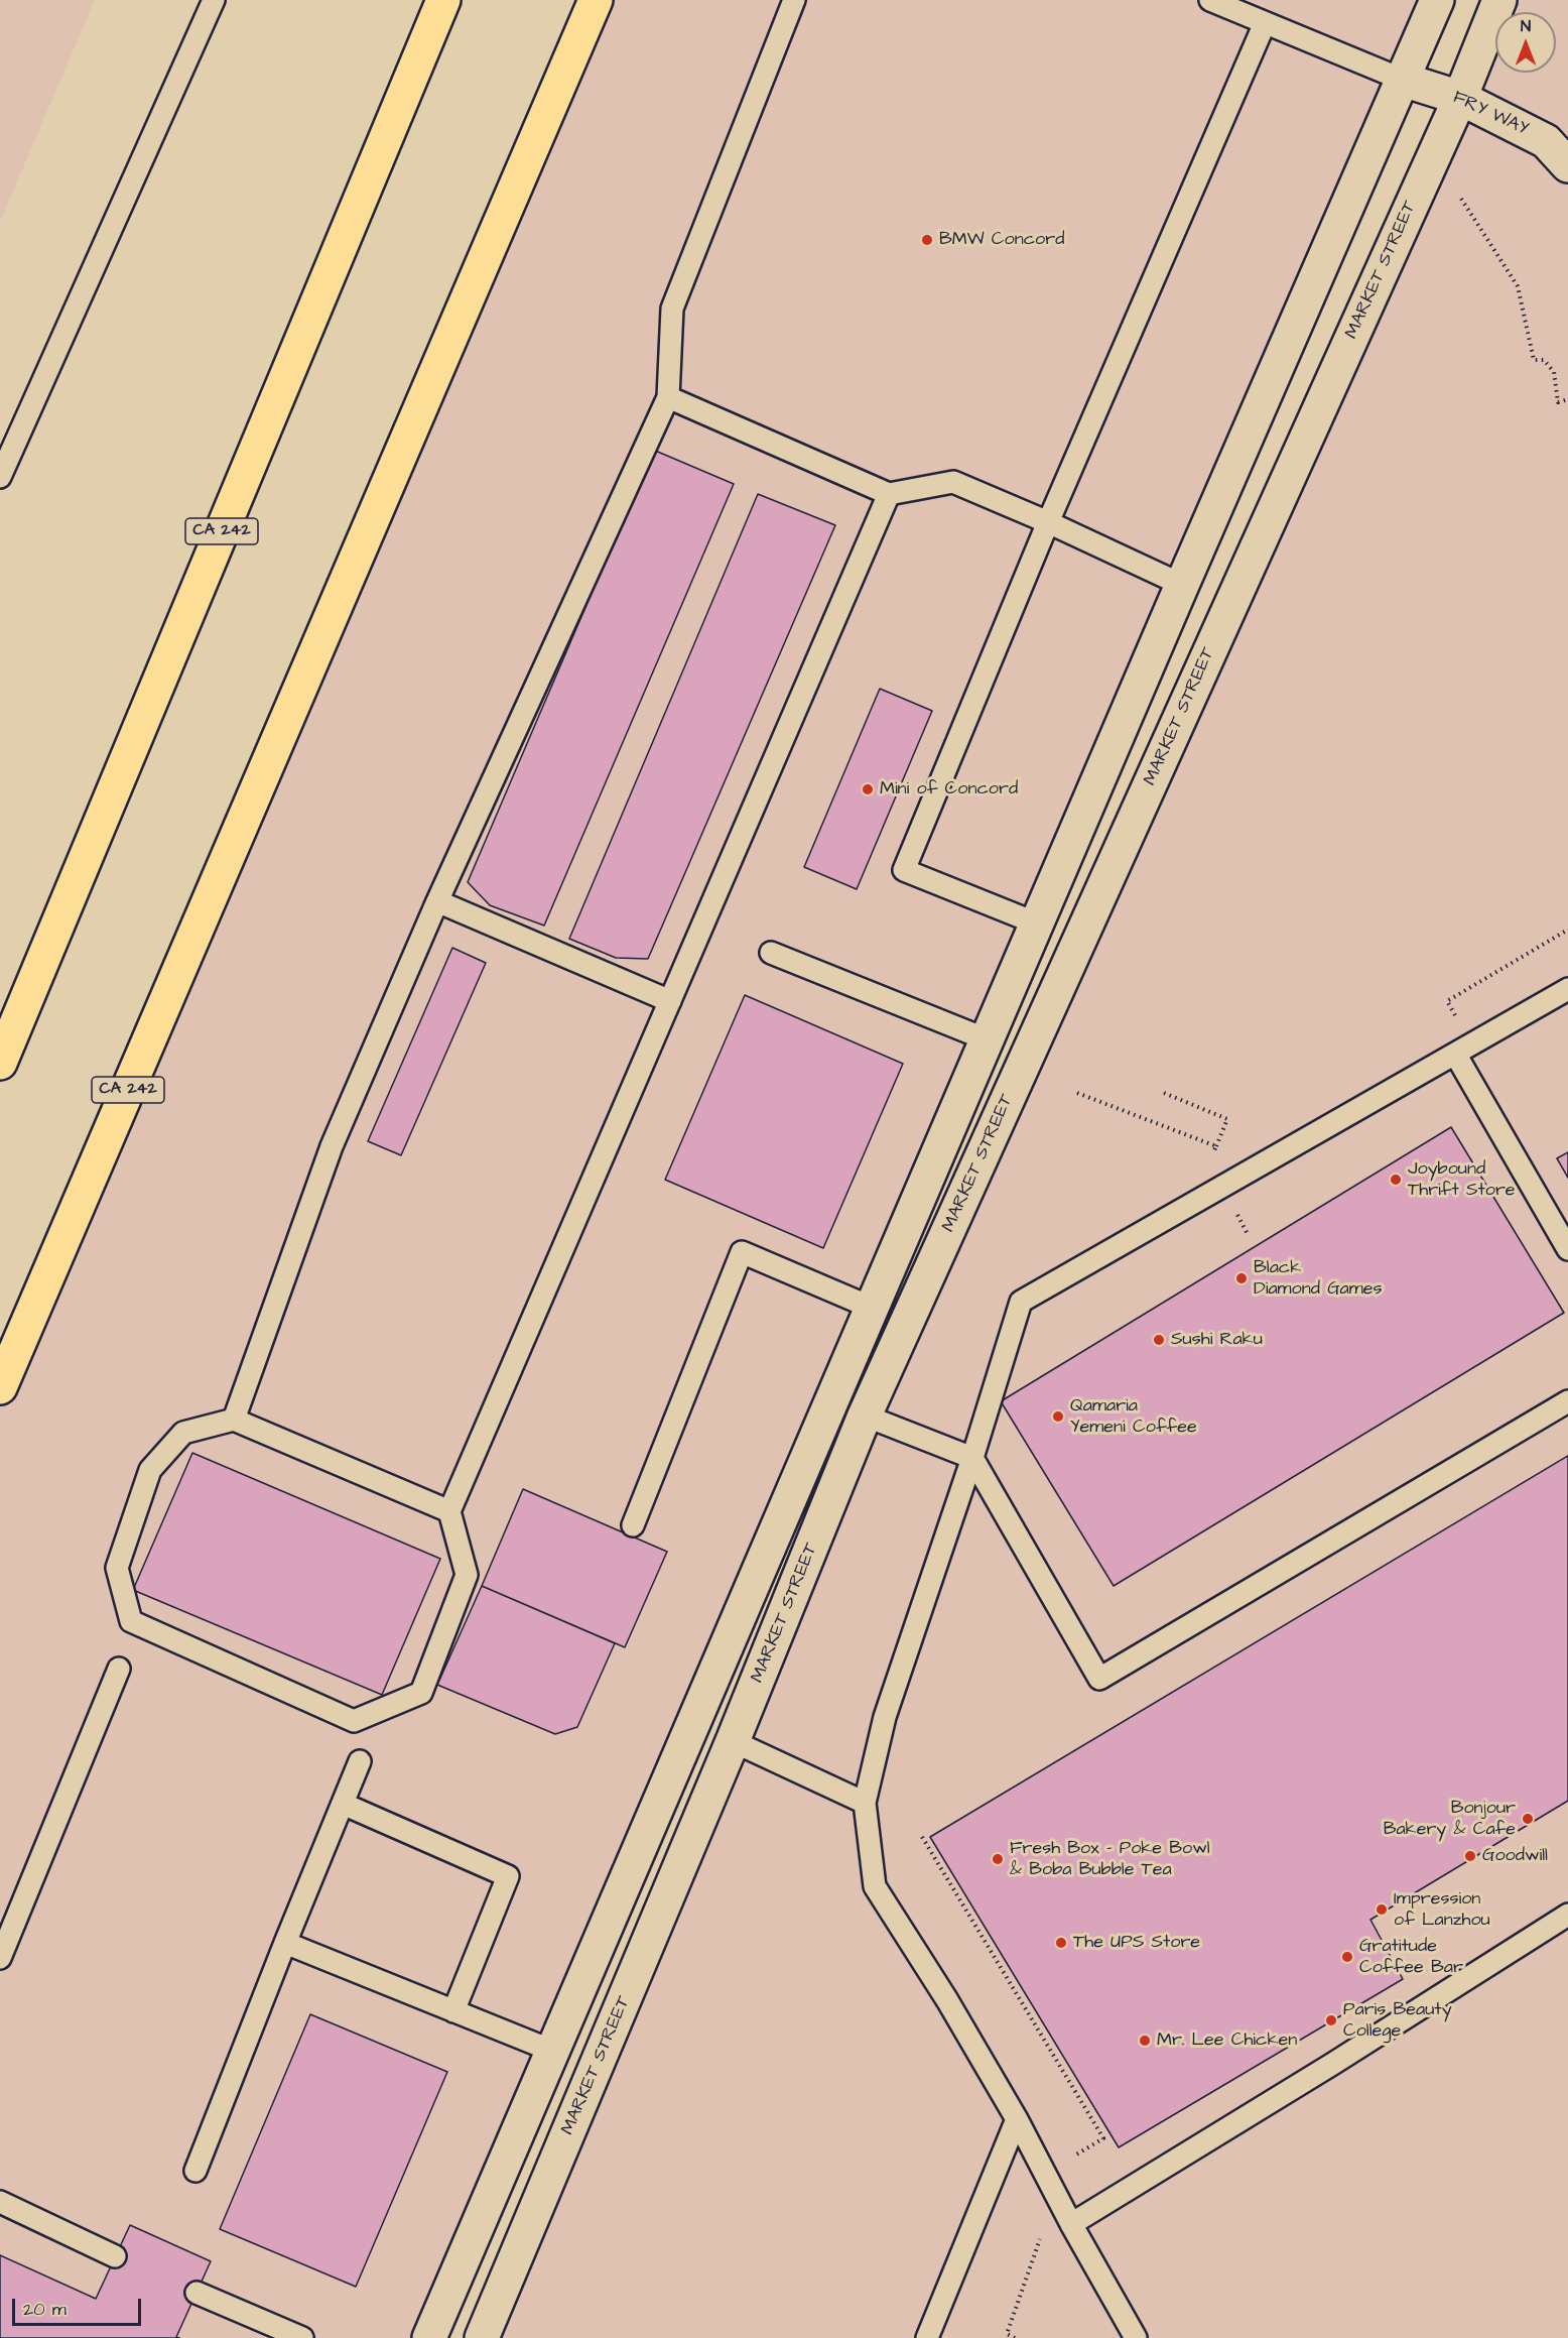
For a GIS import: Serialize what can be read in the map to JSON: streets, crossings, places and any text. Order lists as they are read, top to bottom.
{
  "streets": {
    "highway": ["CA 242"],
    "main road": ["FRY WAY", "MARKET STREET"]
  },
  "crossings": [
    ["FRY WAY", "MARKET STREET"]
  ],
  "places": [
    "BMW Concord",
    "Mini of Concord",
    "Joybound Thrift Store",
    "Black Diamond Games",
    "Sushi Raku",
    "Qamaria Yemeni Coffee",
    "Bonjour Bakery & Cafe",
    "Goodwill",
    "Fresh Box - Poke Bowl & Boba Bubble Tea",
    "Impression of Lanzhou",
    "The UPS Store",
    "Gratitude Coffee Bar",
    "Paris Beauty College",
    "Mr. Lee Chicken"
  ],
  "scale_bar": "20 m",
  "north": "top"
}
